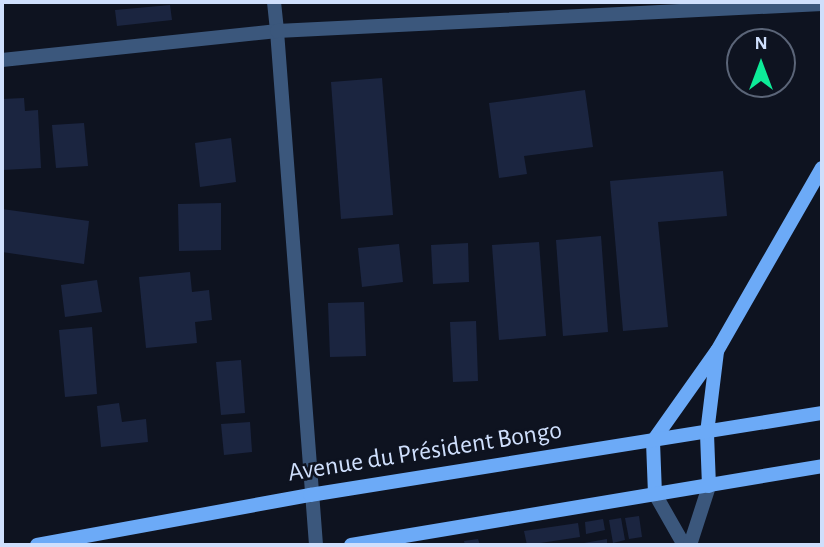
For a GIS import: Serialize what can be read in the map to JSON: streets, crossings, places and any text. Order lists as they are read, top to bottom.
{
  "streets": {
    "street": ["Avenue du Président Bongo"]
  },
  "north": "top"
}
